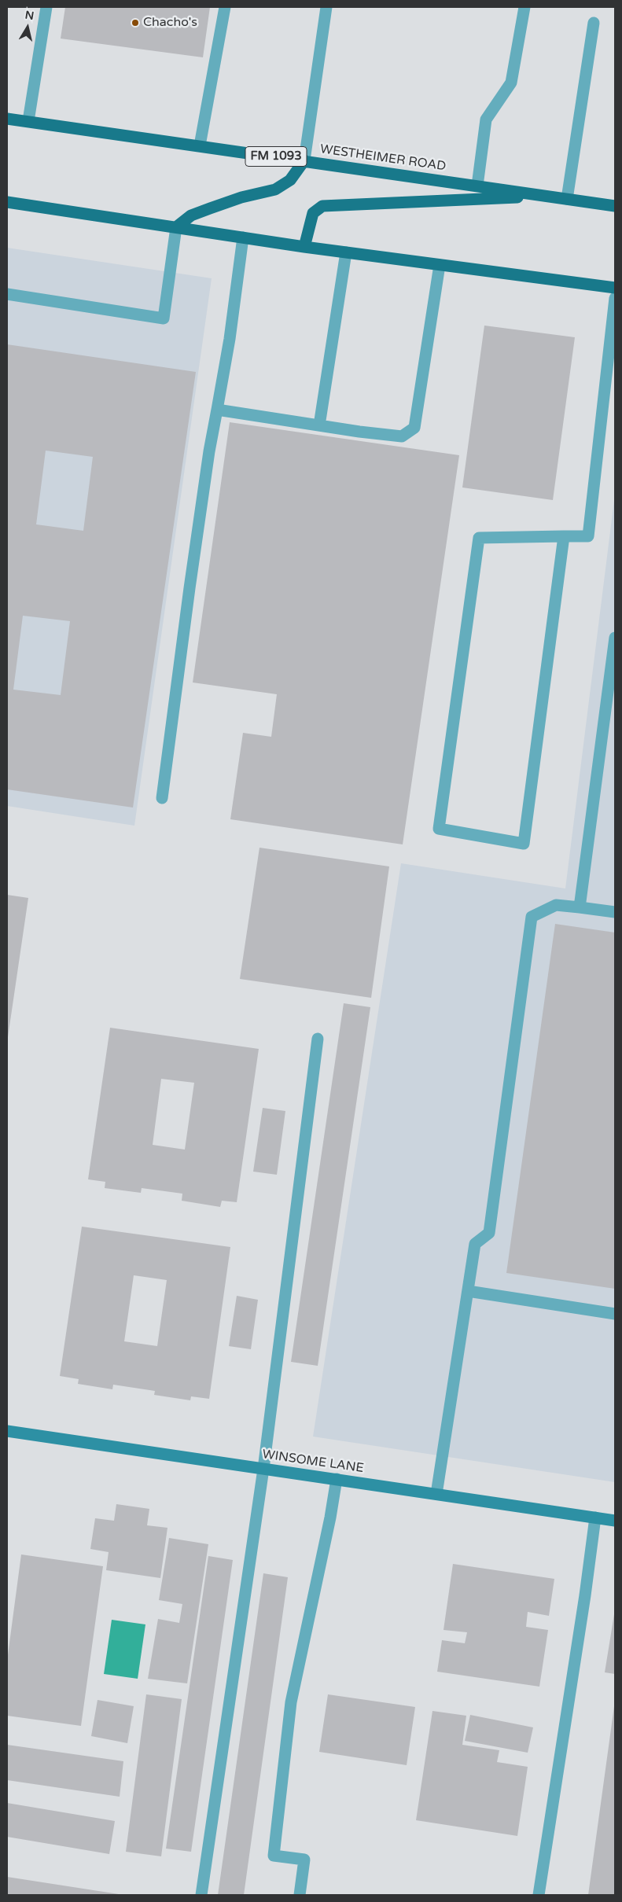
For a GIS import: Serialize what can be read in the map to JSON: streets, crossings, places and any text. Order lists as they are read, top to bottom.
{
  "streets": {
    "main road": ["FM 1093", "WESTHEIMER ROAD"],
    "street": ["WINSOME LANE"]
  },
  "places": ["Chacho's"],
  "north": "top"
}
